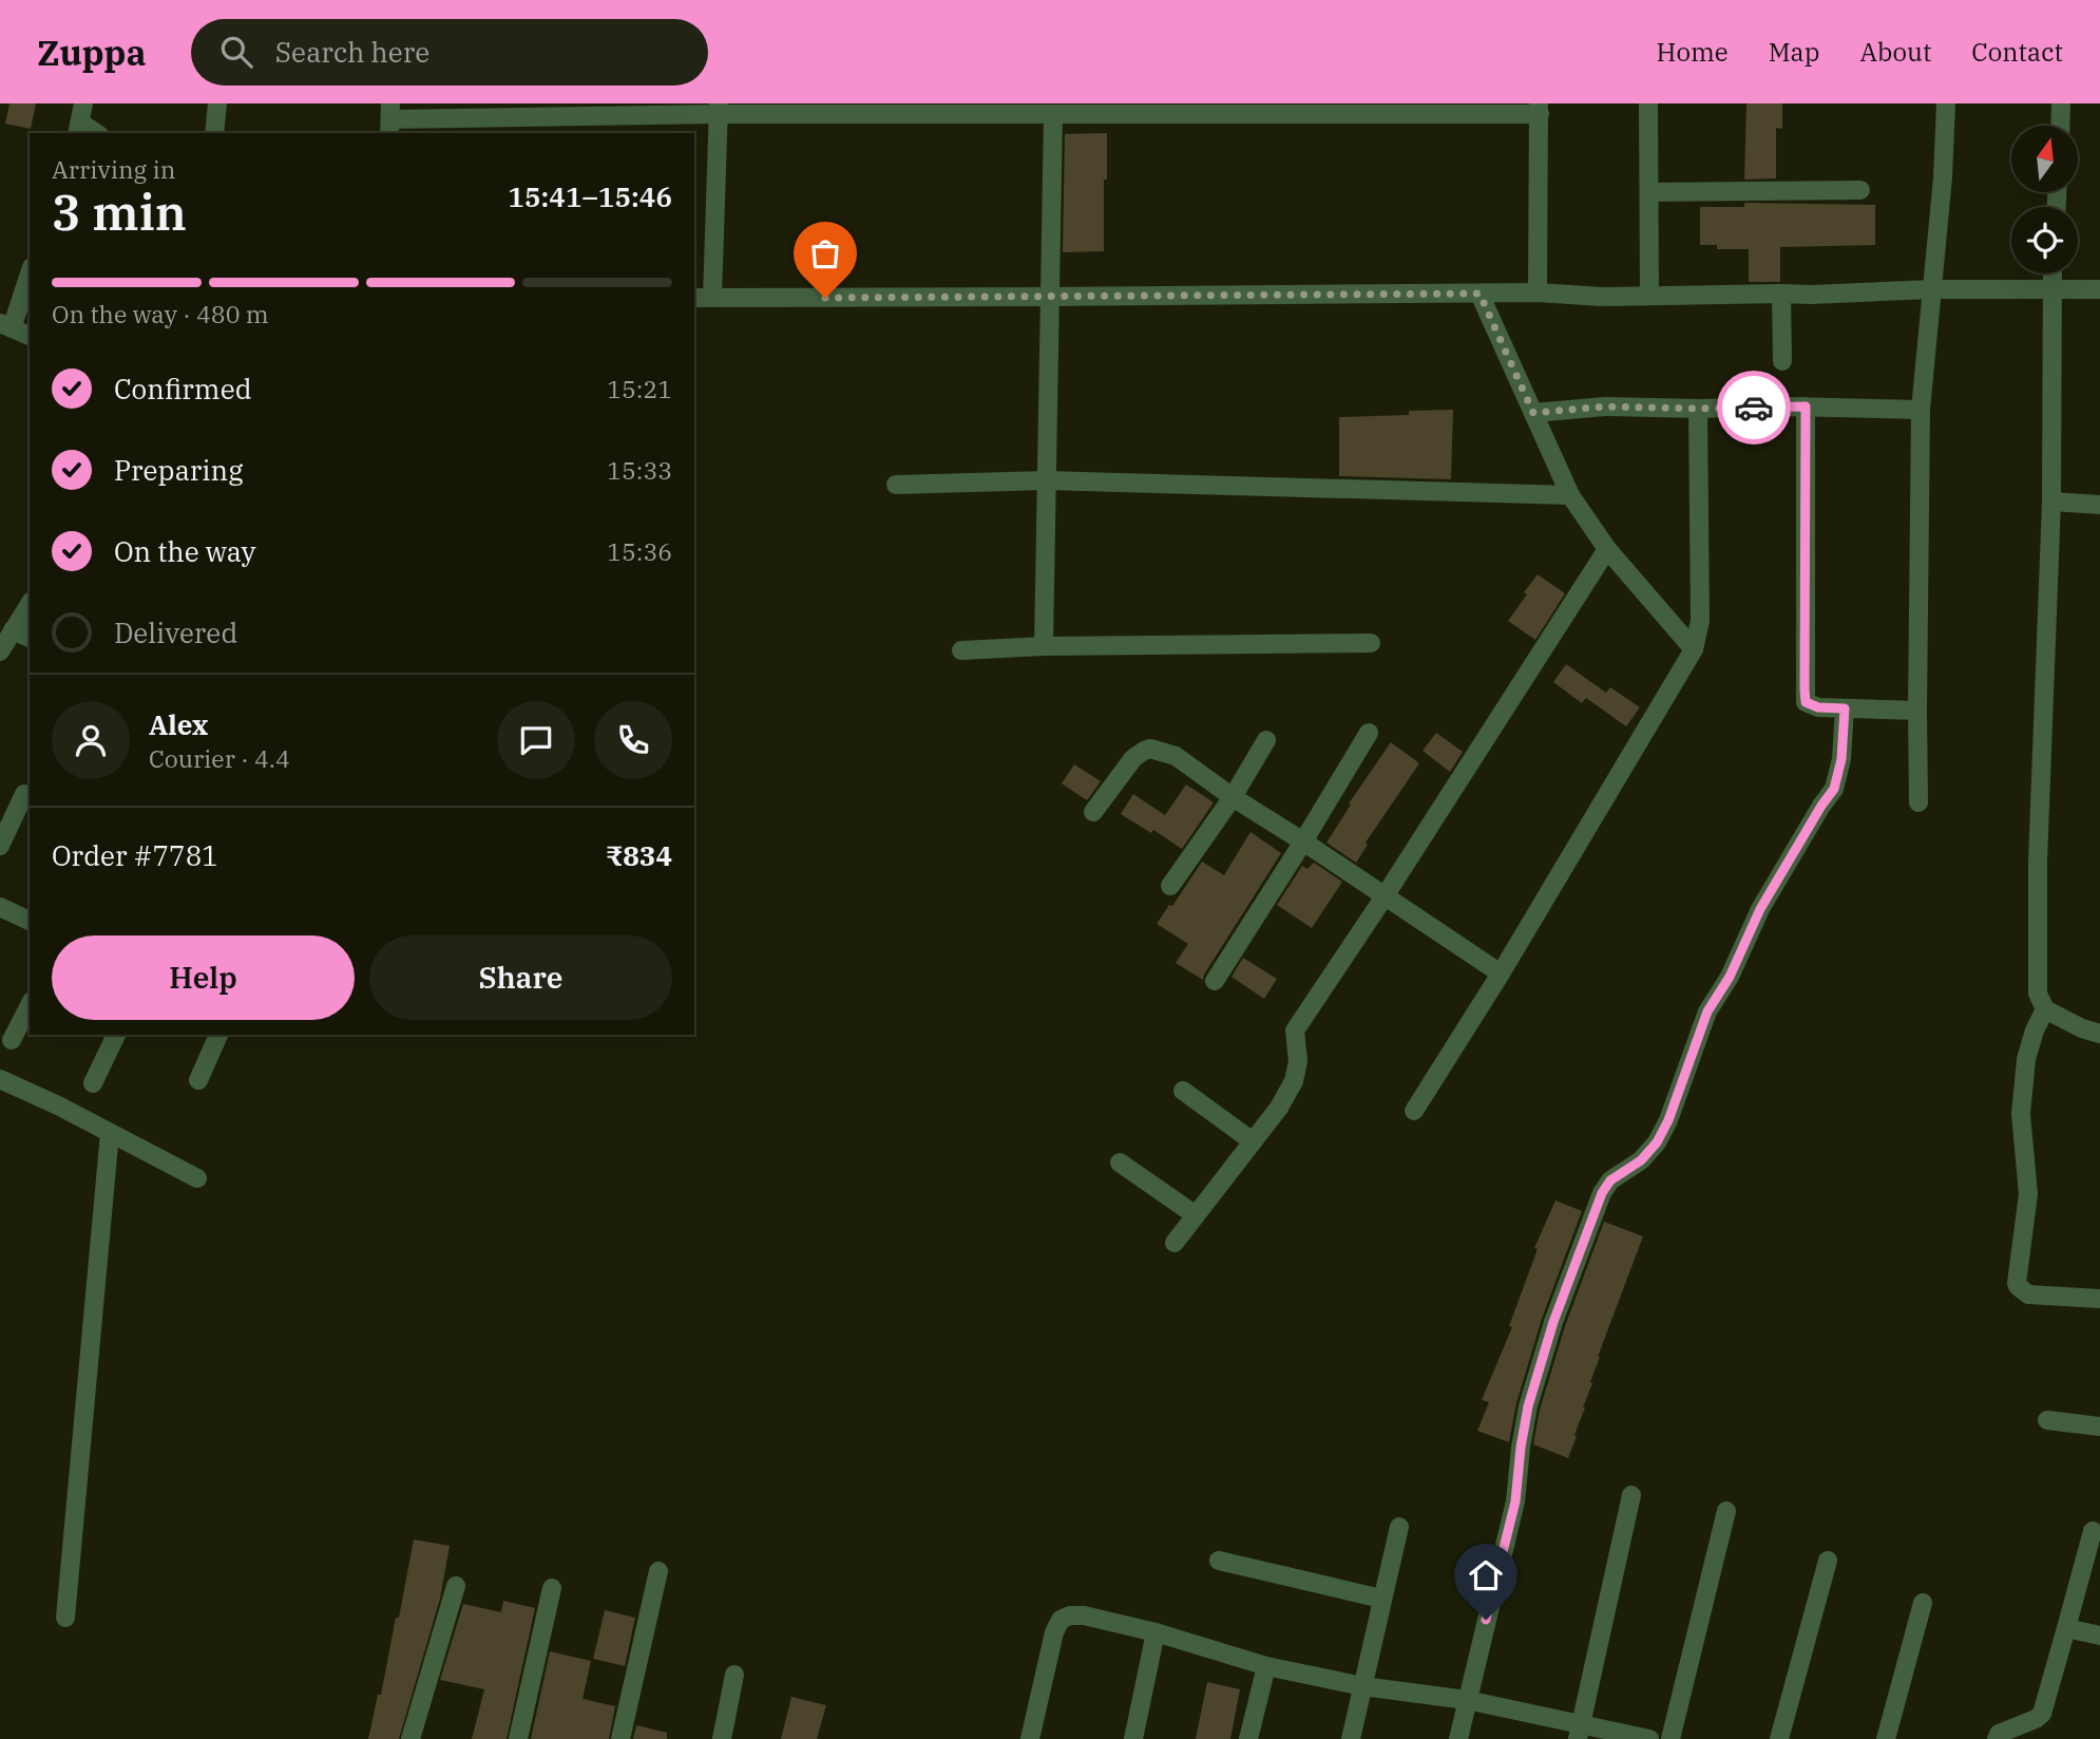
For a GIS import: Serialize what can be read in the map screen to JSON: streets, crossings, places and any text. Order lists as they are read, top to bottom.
{
  "north": "top",
  "page": {
    "header": "Zuppa",
    "search": "Search here",
    "nav": [
      "Home",
      "Map",
      "About",
      "Contact"
    ],
    "heading": ["3 min", "Arriving in", "15:41–15:46"],
    "panel": [
      "Alex",
      "Courier · 4.4",
      "Order #7781",
      "₹834"
    ],
    "bar": "On the way · 480 m",
    "list": [
      ["Confirmed", "15:21"],
      ["Preparing", "15:33"],
      ["On the way", "15:36"],
      "Delivered"
    ],
    "buttons": ["Help", "Share"]
  }
}
